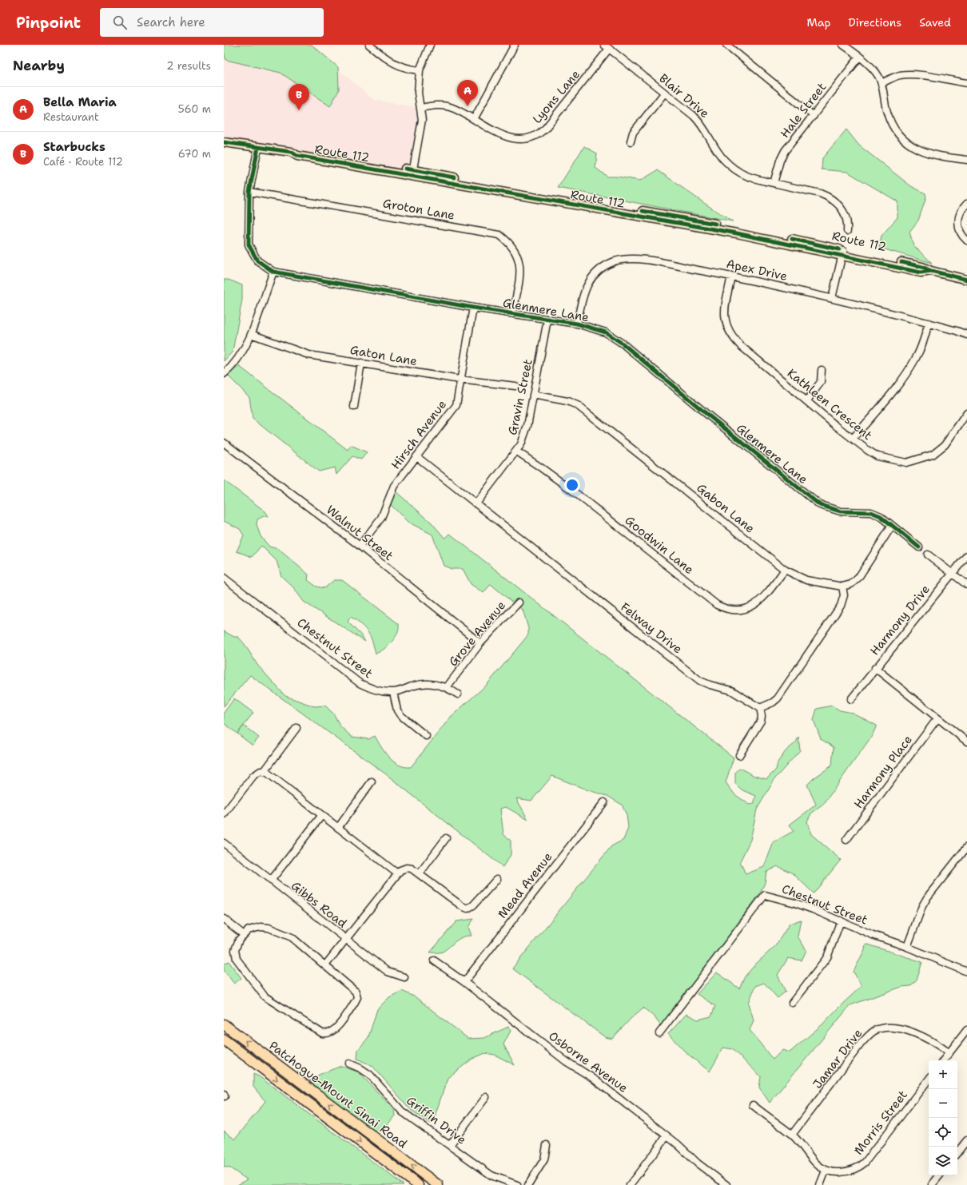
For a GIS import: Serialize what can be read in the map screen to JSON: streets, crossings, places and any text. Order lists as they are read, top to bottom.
{
  "streets": {
    "highway": ["Patchogue-Mount Sinai Road"],
    "main road": ["Route 112"],
    "street": [
      "Blair Drive",
      "Lyons Lane",
      "Hale Street",
      "Groton Lane",
      "Apex Drive",
      "Glenmere Lane",
      "Gaton Lane",
      "Gravin Street",
      "Kathleen Crescent",
      "Hirsch Avenue",
      "Gabon Lane",
      "Walnut Street",
      "Goodwin Lane",
      "Harmony Drive",
      "Felway Drive",
      "Grove Avenue",
      "Chestnut Street",
      "Harmony Place",
      "Mead Avenue",
      "Gibbs Road",
      "Jamar Drive",
      "Osborne Avenue",
      "Griffin Drive",
      "Morris Street"
    ]
  },
  "crossings": [
    ["Blair Drive", "Lyons Lane"],
    ["Blair Drive", "Hale Street"],
    ["Route 112", "Glenmere Lane"],
    ["Groton Lane", "Glenmere Lane"],
    ["Apex Drive", "Glenmere Lane"],
    ["Apex Drive", "Kathleen Crescent"],
    ["Glenmere Lane", "Gravin Street"],
    ["Glenmere Lane", "Hirsch Avenue"],
    ["Gaton Lane", "Hirsch Avenue"],
    ["Gravin Street", "Gabon Lane"],
    ["Gravin Street", "Goodwin Lane"],
    ["Gravin Street", "Felway Drive"],
    ["Hirsch Avenue", "Walnut Street"],
    ["Hirsch Avenue", "Felway Drive"],
    ["Gabon Lane", "Goodwin Lane"],
    ["Walnut Street", "Grove Avenue"],
    ["Grove Avenue", "Chestnut Street"],
    ["Mead Avenue", "Osborne Avenue"]
  ],
  "page": {
    "header": "Pinpoint",
    "search": "Search here",
    "nav": ["Map", "Directions", "Saved"],
    "heading": ["Nearby", "2 results"],
    "pins": ["A", "B"],
    "list": [
      {
        "mark": "A",
        "name": "Bella Maria",
        "note": "Restaurant",
        "value": "560 m"
      },
      {
        "mark": "B",
        "name": "Starbucks",
        "note": "Café · Route 112",
        "value": "670 m"
      }
    ],
    "map_buttons": ["+", "−"]
  }
}
